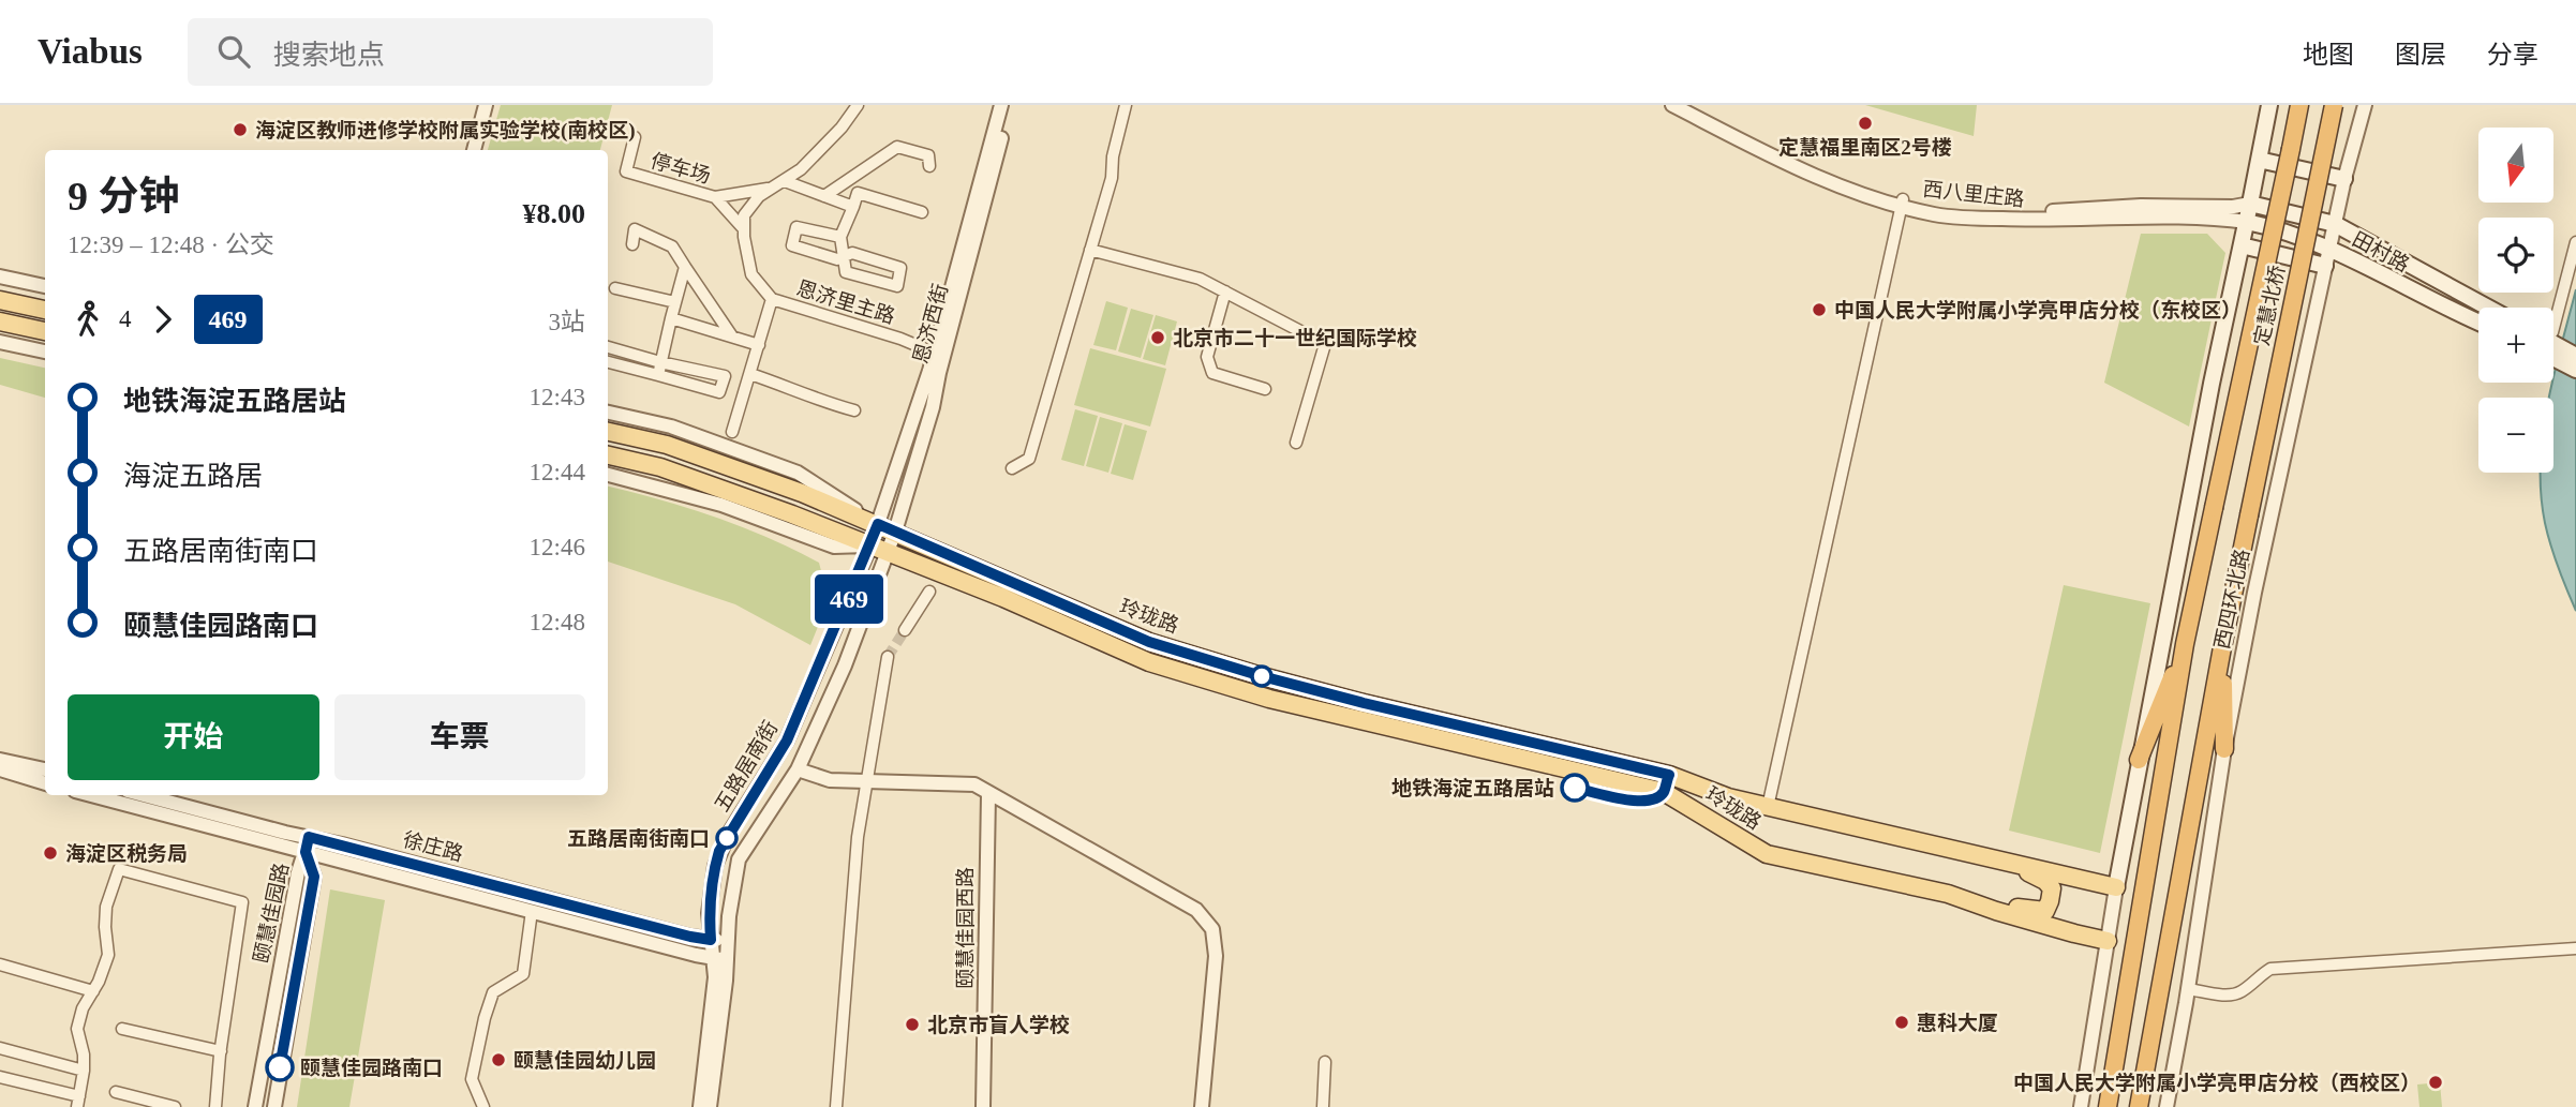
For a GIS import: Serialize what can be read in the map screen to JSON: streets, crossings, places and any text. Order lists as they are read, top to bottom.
{
  "streets": {
    "highway": ["定慧北桥", "西四环北路"],
    "main road": ["田村路", "玲珑路"],
    "street": [
      "停车场",
      "西八里庄路",
      "恩济里主路",
      "恩济西街",
      "五路居南街",
      "徐庄路",
      "颐慧佳园路",
      "颐慧佳园西路"
    ]
  },
  "crossings": [
    ["西八里庄路", "田村路"],
    ["田村路", "西四环北路"],
    ["恩济里主路", "恩济西街"],
    ["定慧北桥", "西四环北路"],
    ["恩济西街", "玲珑路"],
    ["恩济西街", "五路居南街"],
    ["玲珑路", "五路居南街"],
    ["五路居南街", "徐庄路"],
    ["徐庄路", "颐慧佳园路"]
  ],
  "places": [
    "定慧福里南区2号楼",
    "海淀区教师进修学校附属实验学校(南校区)",
    "中国人民大学附属小学亮甲店分校（东校区）",
    "北京市二十一世纪国际学校",
    "地铁海淀五路居站",
    "五路居南街南口",
    "海淀区税务局",
    "惠科大厦",
    "北京市盲人学校",
    "颐慧佳园幼儿园",
    "颐慧佳园路南口",
    "中国人民大学附属小学亮甲店分校（西校区）"
  ],
  "lines": ["bus line 469"],
  "north": "bottom",
  "page": {
    "header": "Viabus",
    "search": "搜索地点",
    "nav": ["地图", "图层", "分享"],
    "on_map": "469",
    "map_buttons": ["+", "−"],
    "heading": ["9 分钟", "12:39 – 12:48 · 公交", "¥8.00"],
    "legs": ["4", "469", "3站"],
    "list": [
      {
        "name": "地铁海淀五路居站",
        "value": "12:43"
      },
      {
        "name": "海淀五路居",
        "value": "12:44"
      },
      {
        "name": "五路居南街南口",
        "value": "12:46"
      },
      {
        "name": "颐慧佳园路南口",
        "value": "12:48"
      }
    ],
    "buttons": ["开始", "车票"]
  }
}
